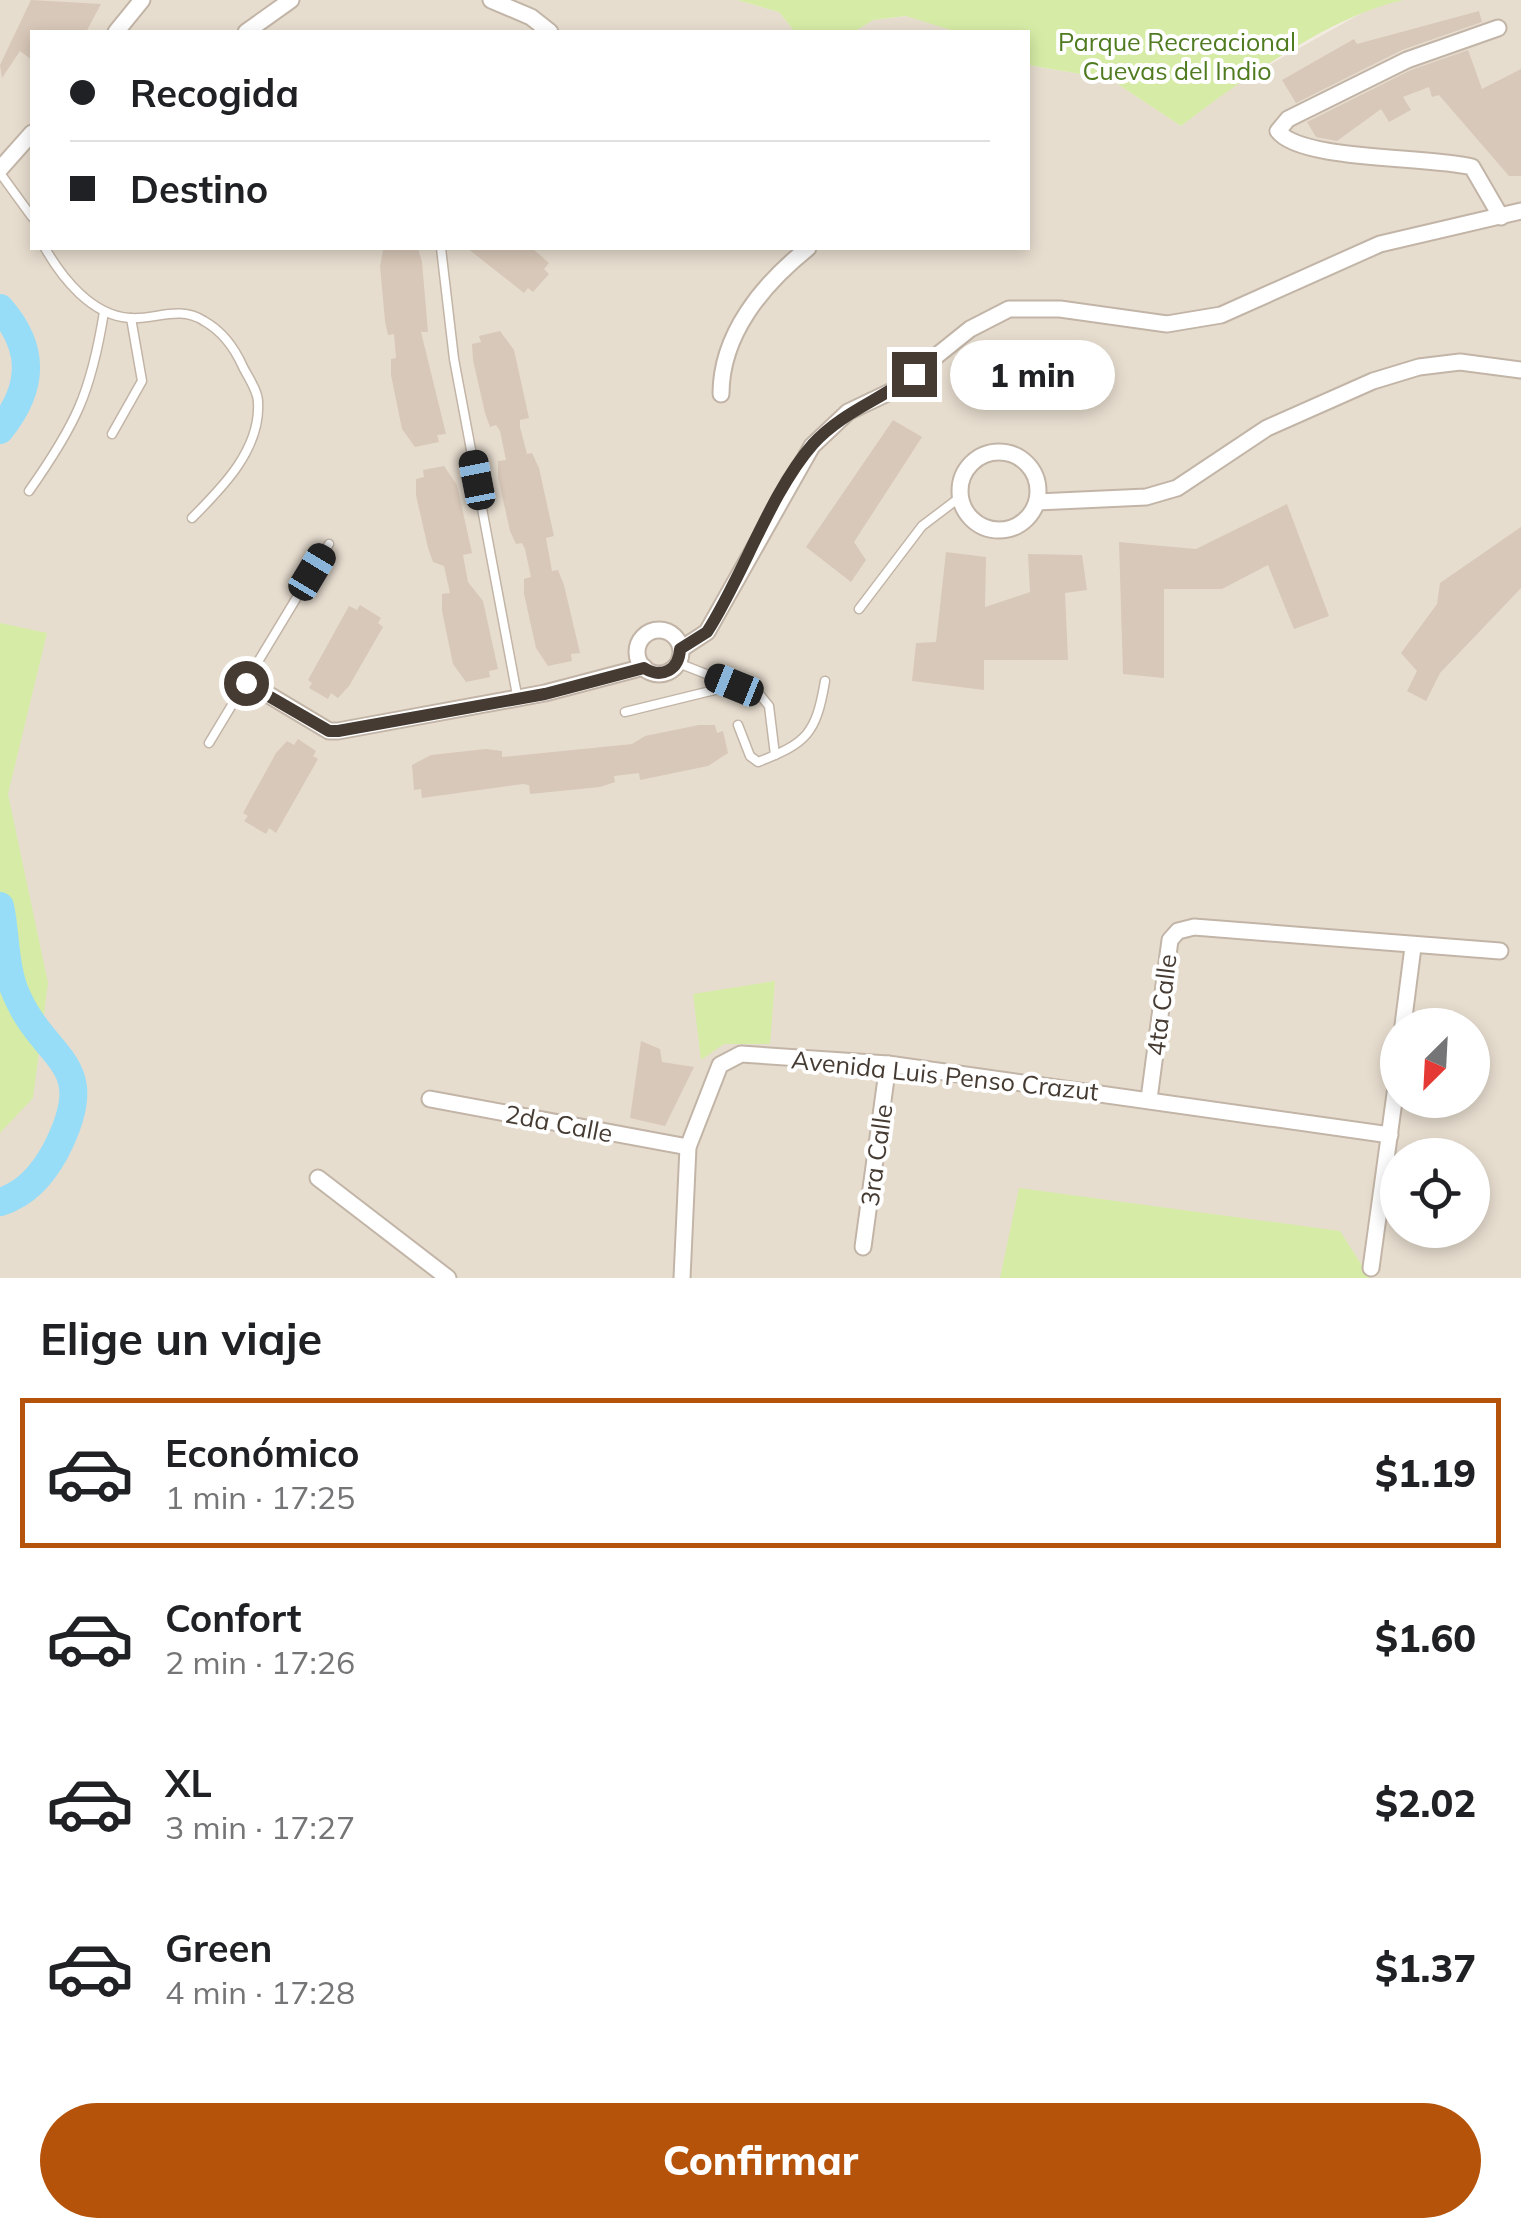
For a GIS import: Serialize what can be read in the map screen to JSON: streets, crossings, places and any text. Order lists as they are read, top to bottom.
{
  "streets": {
    "street": [
      "4ta Calle",
      "Avenida Luis Penso Crazut",
      "2da Calle",
      "3ra Calle"
    ]
  },
  "crossings": [
    ["4ta Calle", "Avenida Luis Penso Crazut"],
    ["Avenida Luis Penso Crazut", "2da Calle"],
    ["Avenida Luis Penso Crazut", "3ra Calle"]
  ],
  "parks": ["Parque Recreacional Cuevas del Indio"],
  "north": "bottom left",
  "page": {
    "banner": ["Recogida", "Destino"],
    "bubble": "1 min",
    "heading": "Elige un viaje",
    "list": [
      {
        "name": "Económico",
        "note": "1 min · 17:25",
        "value": "$1.19"
      },
      {
        "name": "Confort",
        "note": "2 min · 17:26",
        "value": "$1.60"
      },
      {
        "name": "XL",
        "note": "3 min · 17:27",
        "value": "$2.02"
      },
      {
        "name": "Green",
        "note": "4 min · 17:28",
        "value": "$1.37"
      }
    ],
    "buttons": "Confirmar"
  }
}
